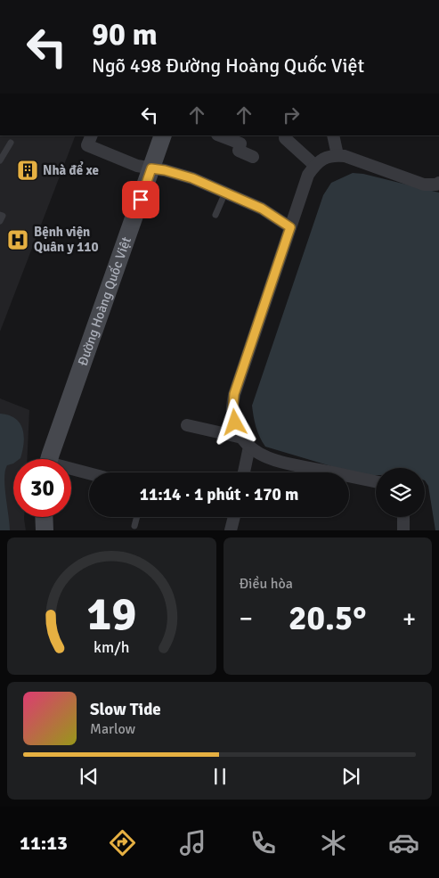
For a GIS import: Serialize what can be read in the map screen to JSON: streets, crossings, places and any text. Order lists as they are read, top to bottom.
{
  "streets": {
    "main road": ["Đường Hoàng Quốc Việt"]
  },
  "places": {
    "building": ["Nhà để xe"],
    "hospital": ["Bệnh viện Quân y 110"]
  },
  "page": {
    "turn": ["90 m", "Ngõ 498 Đường Hoàng Quốc Việt"],
    "limit": "30",
    "trip": "11:14 · 1 phút · 170 m",
    "tile": "Điều hòa",
    "heat": ["−", "20.5°", "+"],
    "song": ["Slow Tide", "Marlow"],
    "tabs": "11:13",
    "gauge": ["19", "km/h"]
  }
}
